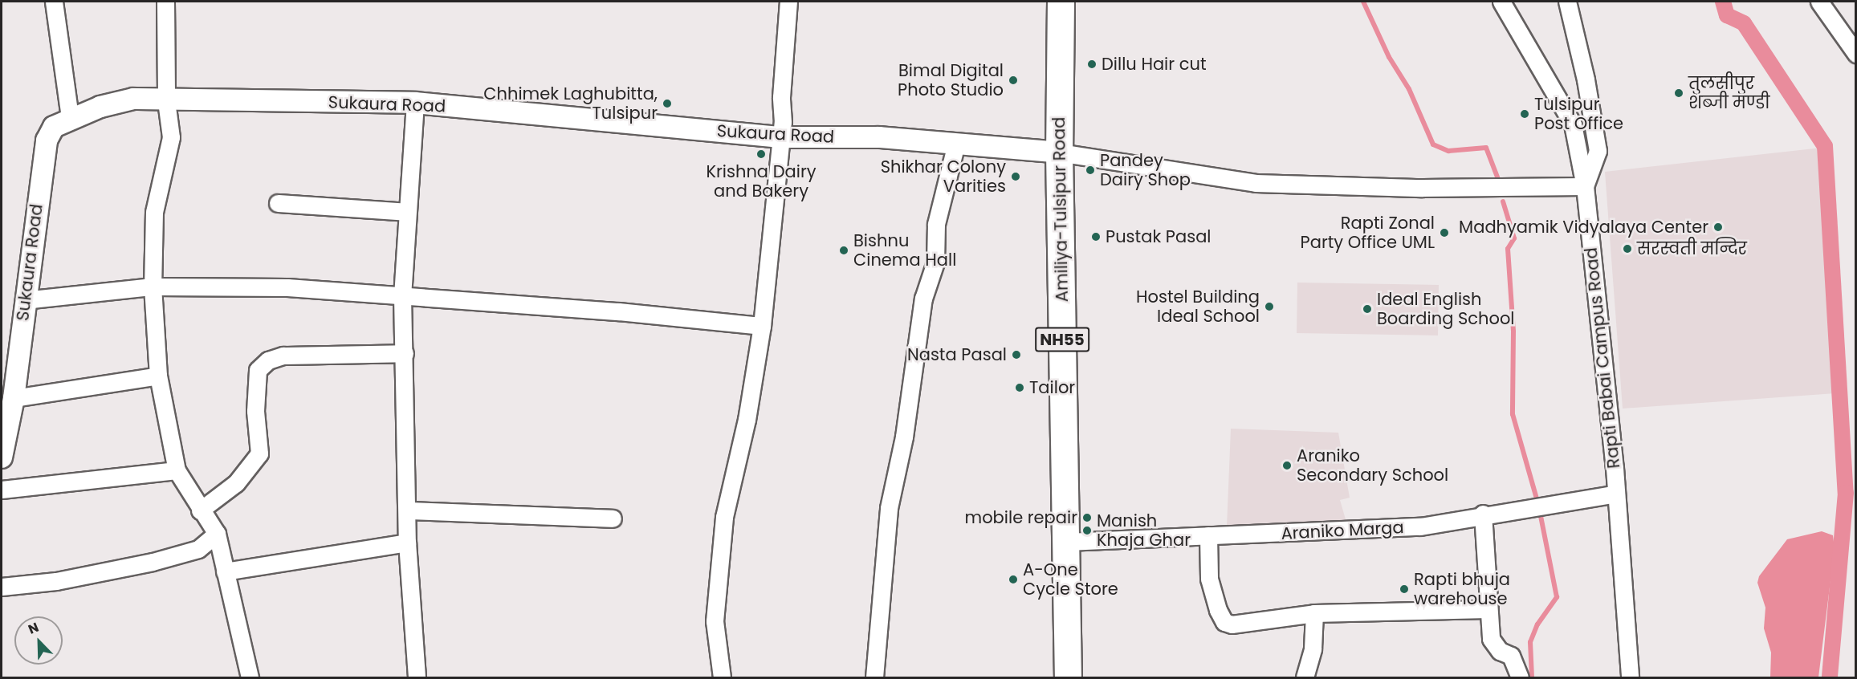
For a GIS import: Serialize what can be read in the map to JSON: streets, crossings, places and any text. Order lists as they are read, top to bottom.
{
  "streets": {
    "main road": ["Amiliya-Tulsipur Road", "NH55"],
    "street": ["Sukaura Road", "Rapti Babai Campus Road", "Araniko Marga"]
  },
  "crossings": [
    ["Sukaura Road", "Amiliya-Tulsipur Road"],
    ["Amiliya-Tulsipur Road", "Araniko Marga"],
    ["Rapti Babai Campus Road", "Araniko Marga"]
  ],
  "places": [
    "Dillu Hair cut",
    "Bimal Digital Photo Studio",
    "तुलसीपुर शब्जी मण्डी",
    "Chhimek Laghubitta, Tulsipur",
    "Tulsipur Post Office",
    "Krishna Dairy and Bakery",
    "Pandey Dairy Shop",
    "Shikhar Colony Varities",
    "Madhyamik Vidyalaya Center",
    "Rapti Zonal Party Office UML",
    "Pustak Pasal",
    "सरस्वती मन्दिर",
    "Bishnu Cinema Hall",
    "Hostel Building Ideal School",
    "Ideal English Boarding School",
    "Nasta Pasal",
    "Tailor",
    "Araniko Secondary School",
    "mobile repair",
    "Manish Khaja Ghar",
    "A-One Cycle Store",
    "Rapti bhuja warehouse"
  ],
  "north": "top left"
}
